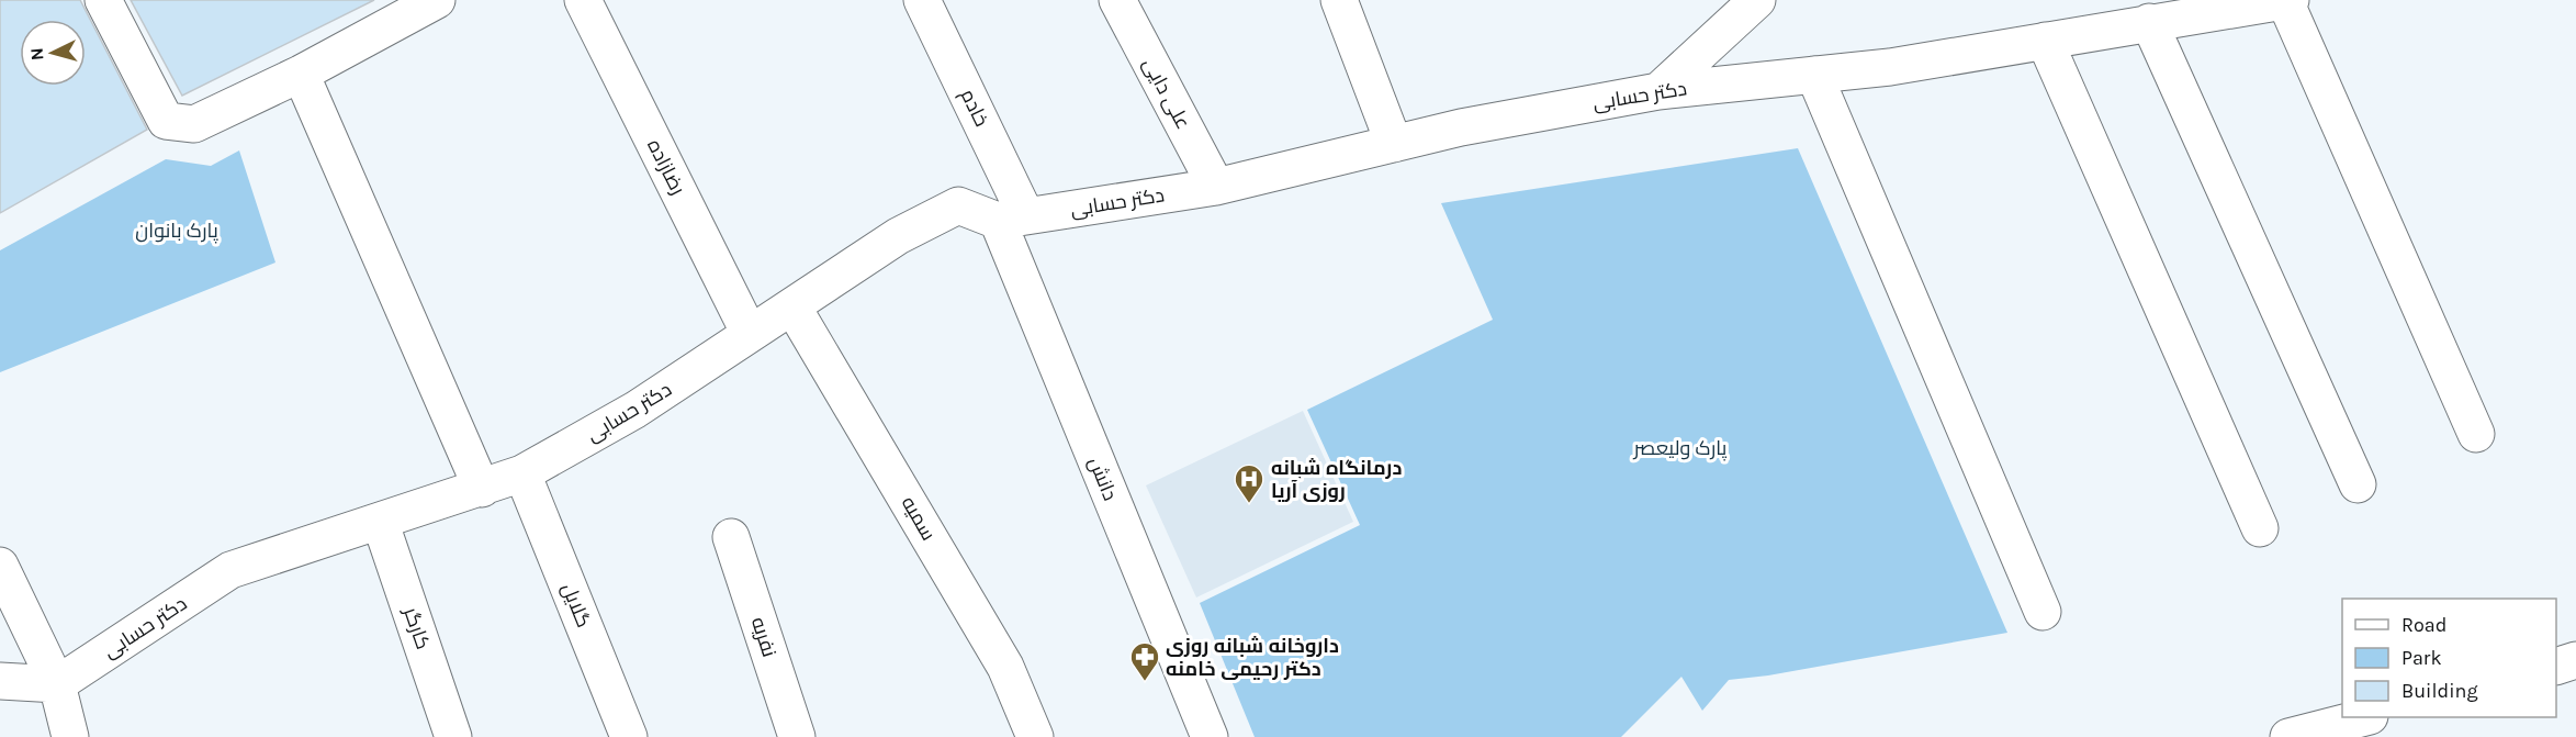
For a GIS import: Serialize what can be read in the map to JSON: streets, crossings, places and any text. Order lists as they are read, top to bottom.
{
  "streets": {
    "street": [
      "علی دایی",
      "دکتر حسابی",
      "خادم",
      "رضازاده",
      "دانش",
      "سمیه",
      "گلایل",
      "کارگر",
      "نفریه"
    ]
  },
  "crossings": [
    ["علی دایی", "دکتر حسابی"],
    ["دکتر حسابی", "خادم"],
    ["دکتر حسابی", "رضازاده"],
    ["دکتر حسابی", "دانش"],
    ["دکتر حسابی", "سمیه"],
    ["دکتر حسابی", "گلایل"],
    ["دکتر حسابی", "کارگر"],
    ["خادم", "دانش"]
  ],
  "parks": ["پارک بانوان", "پارک ولیعصر"],
  "places": {
    "hospital": ["درمانگاه شبانه روزی آریا"],
    "pharmacy": ["داروخانه شبانه روزی دکتر رحیمی خامنه"]
  },
  "legend": ["Road", "Park", "Building"],
  "north": "left"
}
